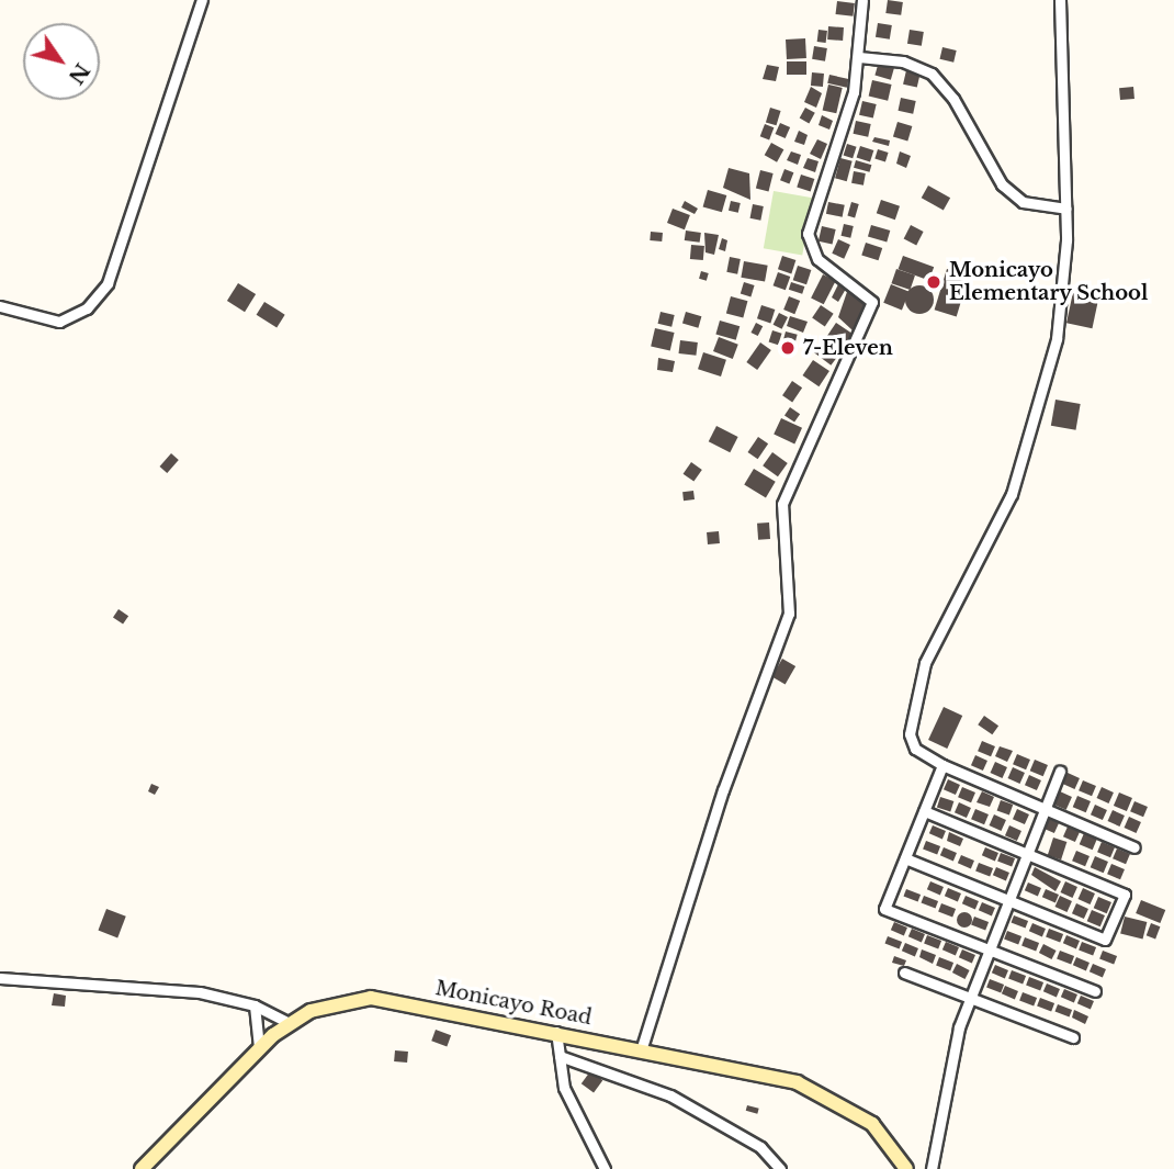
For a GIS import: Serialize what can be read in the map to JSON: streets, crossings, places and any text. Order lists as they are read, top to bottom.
{
  "streets": {
    "main road": ["Monicayo Road"]
  },
  "places": ["Monicayo Elementary School", "7-Eleven"],
  "north": "bottom right"
}
